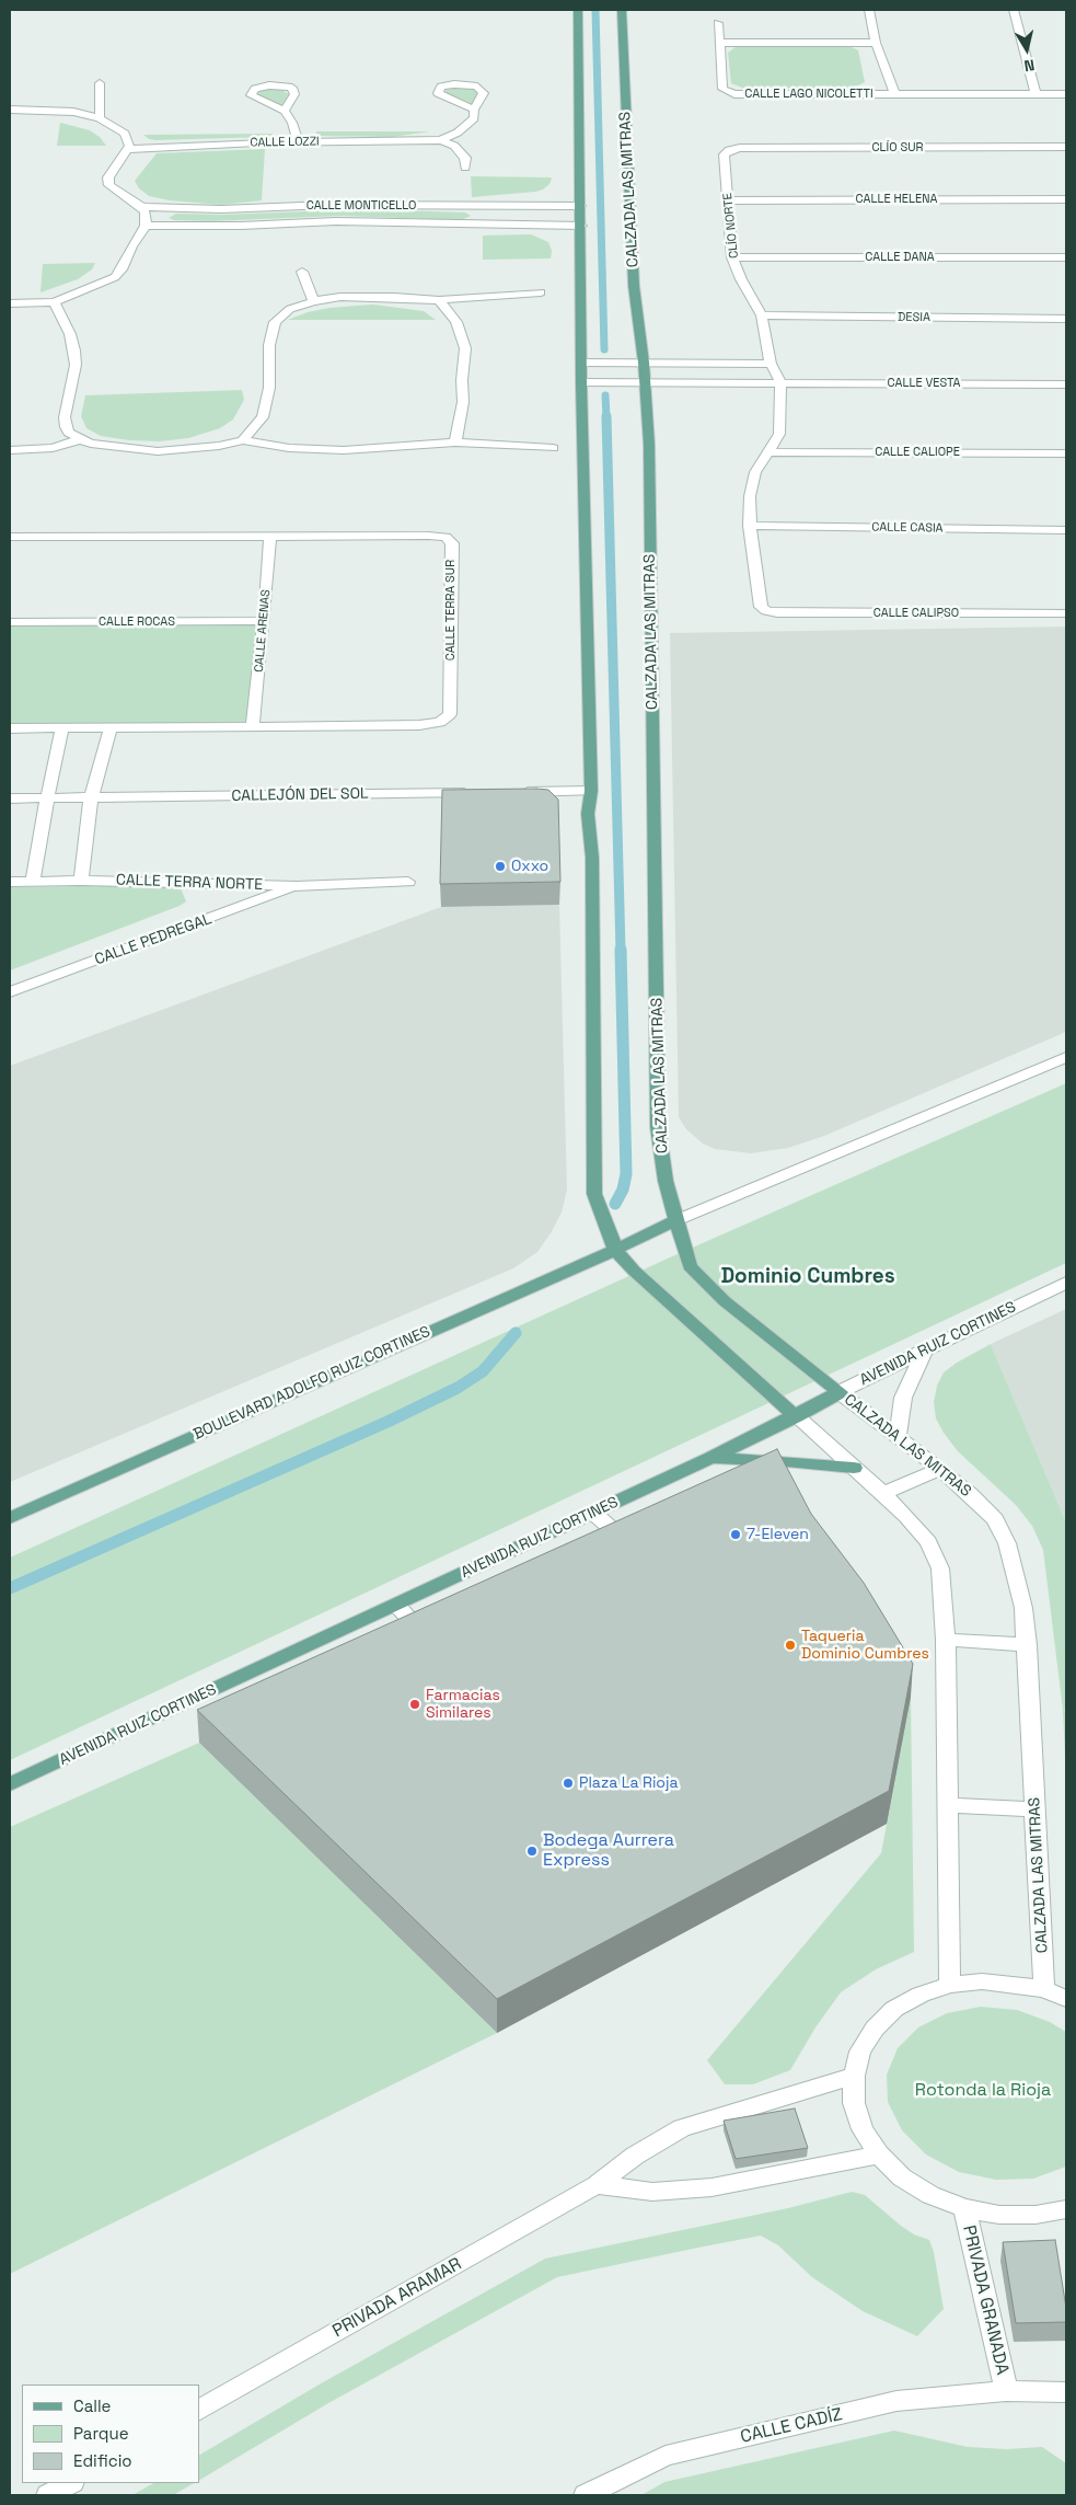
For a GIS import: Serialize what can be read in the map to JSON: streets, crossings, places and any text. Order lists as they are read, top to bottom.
{
  "streets": {
    "main road": ["CALZADA LAS MITRAS", "AVENIDA RUIZ CORTINES", "BOULEVARD ADOLFO RUIZ CORTINES"],
    "street": [
      "CALLE LAGO NICOLETTI",
      "CALLE LOZZI",
      "CLÍO SUR",
      "CALLE HELENA",
      "CALLE MONTICELLO",
      "CLÍO NORTE",
      "CALLE DANA",
      "DESIA",
      "CALLE VESTA",
      "CALLE CALIOPE",
      "CALLE CASIA",
      "CALLE TERRA SUR",
      "CALLE CALIPSO",
      "CALLE ROCAS",
      "CALLE ARENAS",
      "CALLEJÓN DEL SOL",
      "CALLE TERRA NORTE",
      "CALLE PEDREGAL",
      "PRIVADA ARAMAR",
      "PRIVADA GRANADA",
      "CALLE CADÍZ"
    ]
  },
  "crossings": [
    ["CALLE LOZZI", "CALLE MONTICELLO"],
    ["CLÍO SUR", "CLÍO NORTE"],
    ["CALZADA LAS MITRAS", "CALLE VESTA"],
    ["CALZADA LAS MITRAS", "AVENIDA RUIZ CORTINES"],
    ["CALLE HELENA", "CLÍO NORTE"],
    ["CLÍO NORTE", "CALLE DANA"],
    ["CLÍO NORTE", "DESIA"],
    ["CLÍO NORTE", "CALLE VESTA"],
    ["CLÍO NORTE", "CALLE CALIOPE"],
    ["CLÍO NORTE", "CALLE CASIA"],
    ["CLÍO NORTE", "CALLE CALIPSO"],
    ["CALLE TERRA SUR", "CALLE ARENAS"],
    ["CALLE ROCAS", "CALLE ARENAS"],
    ["CALLE TERRA NORTE", "CALLE PEDREGAL"],
    ["PRIVADA GRANADA", "CALLE CADÍZ"]
  ],
  "districts": ["Dominio Cumbres"],
  "parks": ["Rotonda la Rioja"],
  "places": [
    "Oxxo",
    "7-Eleven",
    "Taqueria Dominio Cumbres",
    "Farmacias Similares",
    "Plaza La Rioja",
    "Bodega Aurrera Express"
  ],
  "legend": ["Calle", "Parque", "Edificio"],
  "north": "bottom"
}
